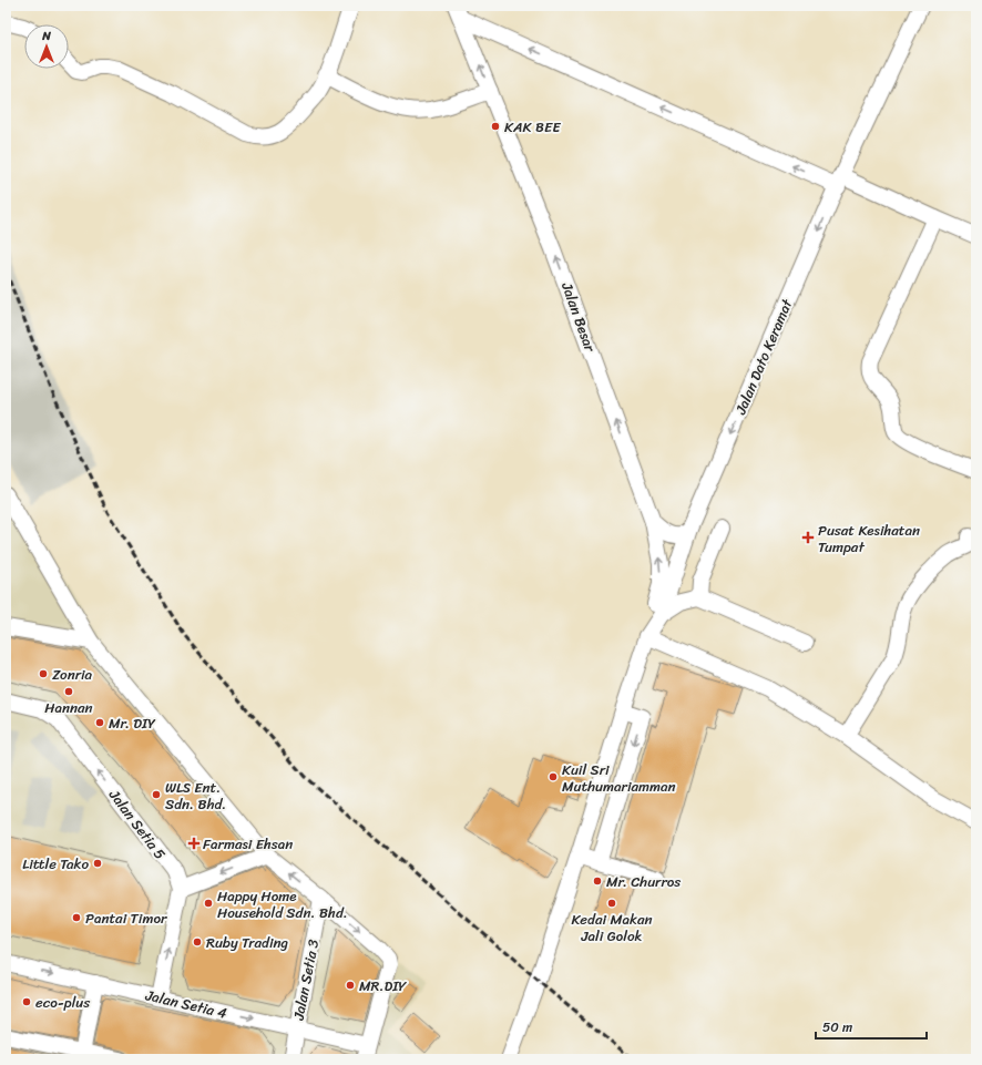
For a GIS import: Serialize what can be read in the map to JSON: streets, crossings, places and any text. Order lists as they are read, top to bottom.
{
  "streets": {
    "street": [
      "Jalan Besar",
      "Jalan Dato Keramat",
      "Jalan Setia 5",
      "Jalan Setia 3",
      "Jalan Setia 4"
    ]
  },
  "crossings": [
    ["Jalan Setia 3", "Jalan Setia 4"]
  ],
  "one_way": ["Jalan Besar", "Jalan Dato Keramat"],
  "places": {
    "other": [
      "KAK BEE",
      "Zonria",
      "Hannan",
      "Mr. DIY",
      "Kuil Sri Muthumariamman",
      "WLS Ent. Sdn. Bhd.",
      "Little Tako",
      "Mr. Churros",
      "Happy Home Household Sdn. Bhd.",
      "Kedai Makan Jali Golok",
      "Pantai Timor",
      "Ruby Trading",
      "MR.DIY",
      "eco-plus"
    ],
    "health": ["Pusat Kesihatan Tumpat", "Farmasi Ehsan"]
  },
  "scale_bar": "50 m",
  "north": "top"
}
